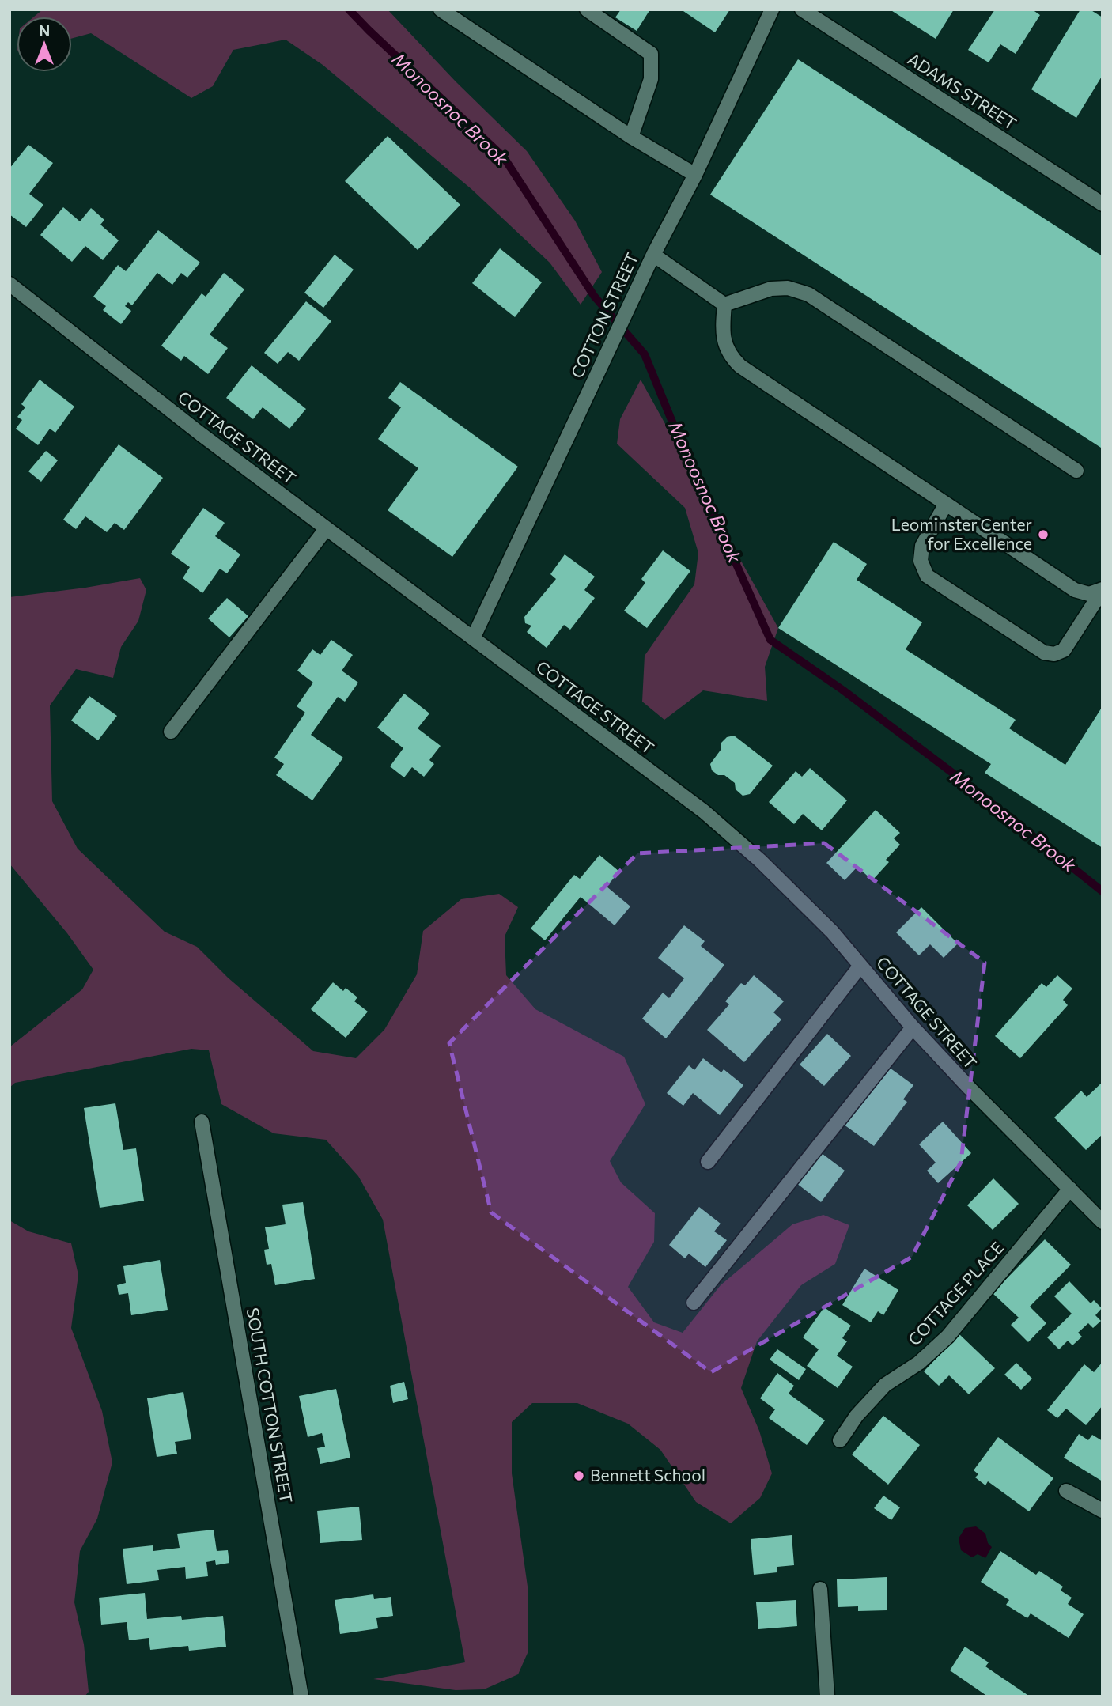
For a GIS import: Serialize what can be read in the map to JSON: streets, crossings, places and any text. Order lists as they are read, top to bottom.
{
  "streets": {
    "street": [
      "ADAMS STREET",
      "COTTON STREET",
      "COTTAGE STREET",
      "COTTAGE PLACE",
      "SOUTH COTTON STREET"
    ]
  },
  "crossings": [
    ["COTTON STREET", "COTTAGE STREET"],
    ["COTTAGE STREET", "COTTAGE PLACE"]
  ],
  "water": ["Monoosnoc Brook"],
  "places": ["Leominster Center for Excellence", "Bennett School"],
  "north": "top"
}
